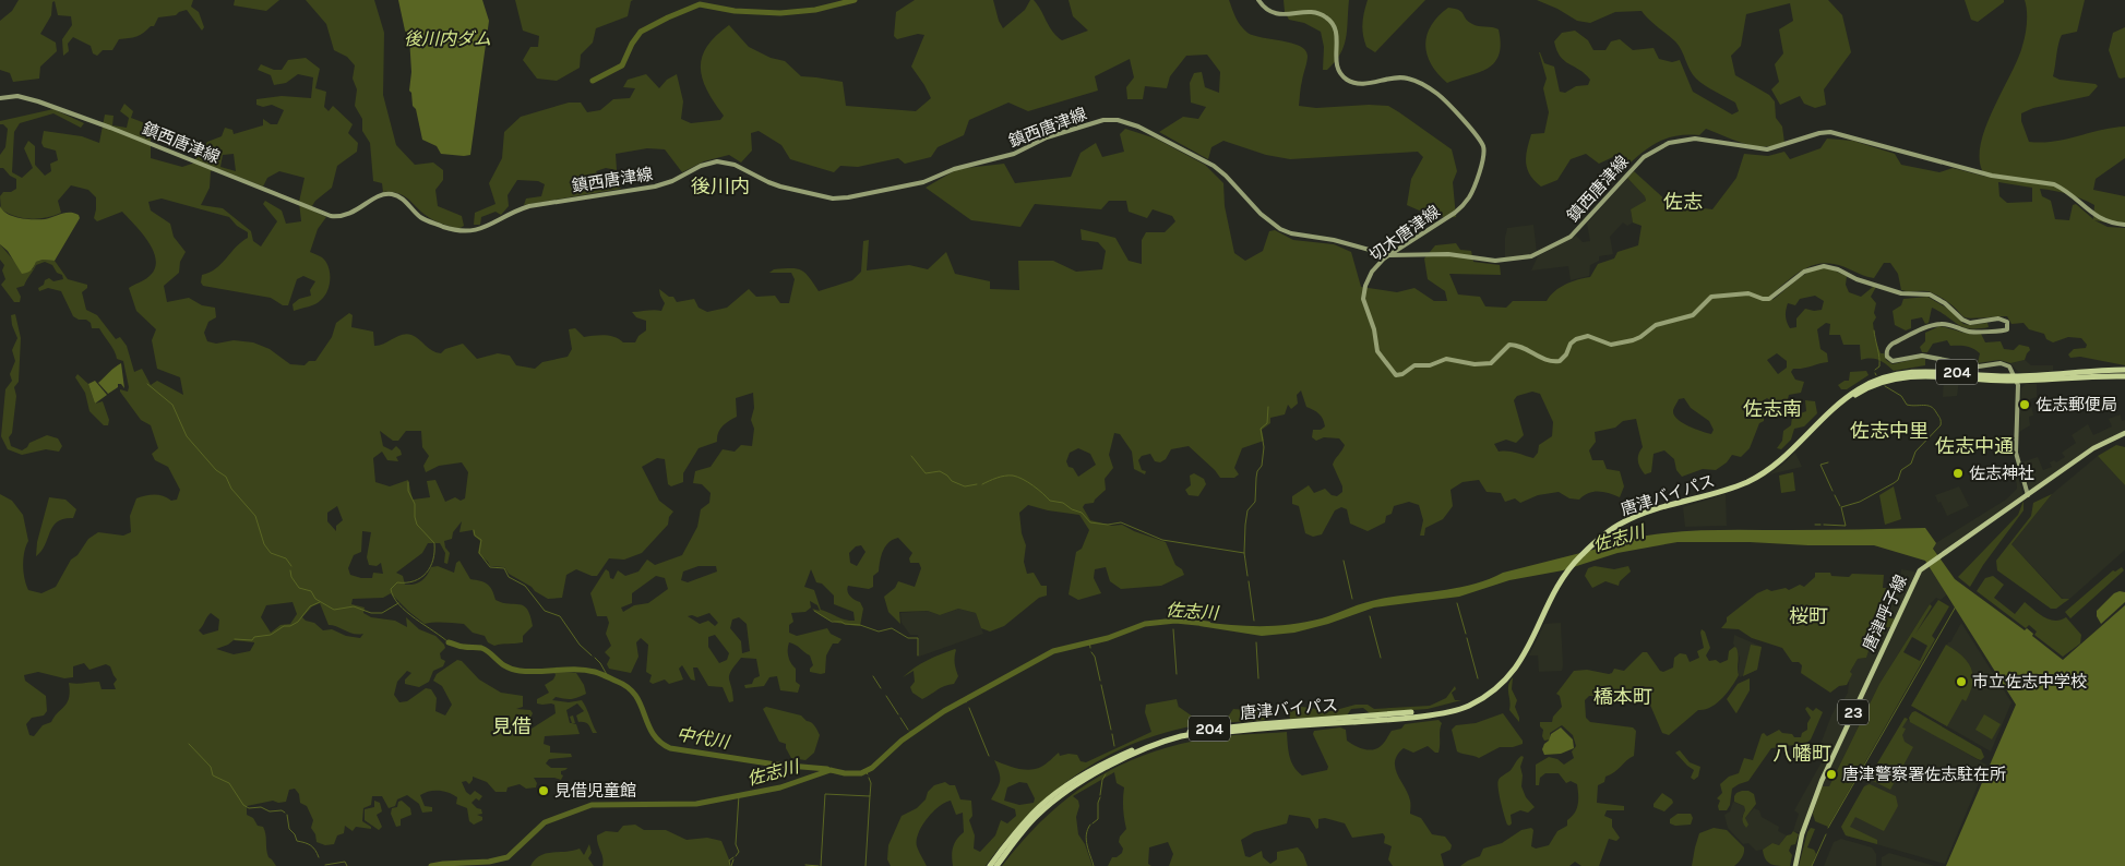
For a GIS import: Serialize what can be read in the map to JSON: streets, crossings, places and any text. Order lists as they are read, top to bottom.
{
  "streets": {
    "highway": ["204", "唐津バイパス"],
    "main road": [
      "鎮西唐津線",
      "切木唐津線",
      "唐津呼子線",
      "23"
    ]
  },
  "crossings": [
    ["鎮西唐津線", "切木唐津線"],
    ["切木唐津線", "唐津バイパス"]
  ],
  "districts": [
    "後川内",
    "佐志",
    "佐志南",
    "佐志中里",
    "佐志中通",
    "桜町",
    "橋本町",
    "見借",
    "八幡町"
  ],
  "water": ["後川内ダム", "佐志川", "中代川"],
  "places": [
    "佐志郵便局",
    "佐志神社",
    "市立佐志中学校",
    "唐津警察署佐志駐在所",
    "見借児童館"
  ]
}
